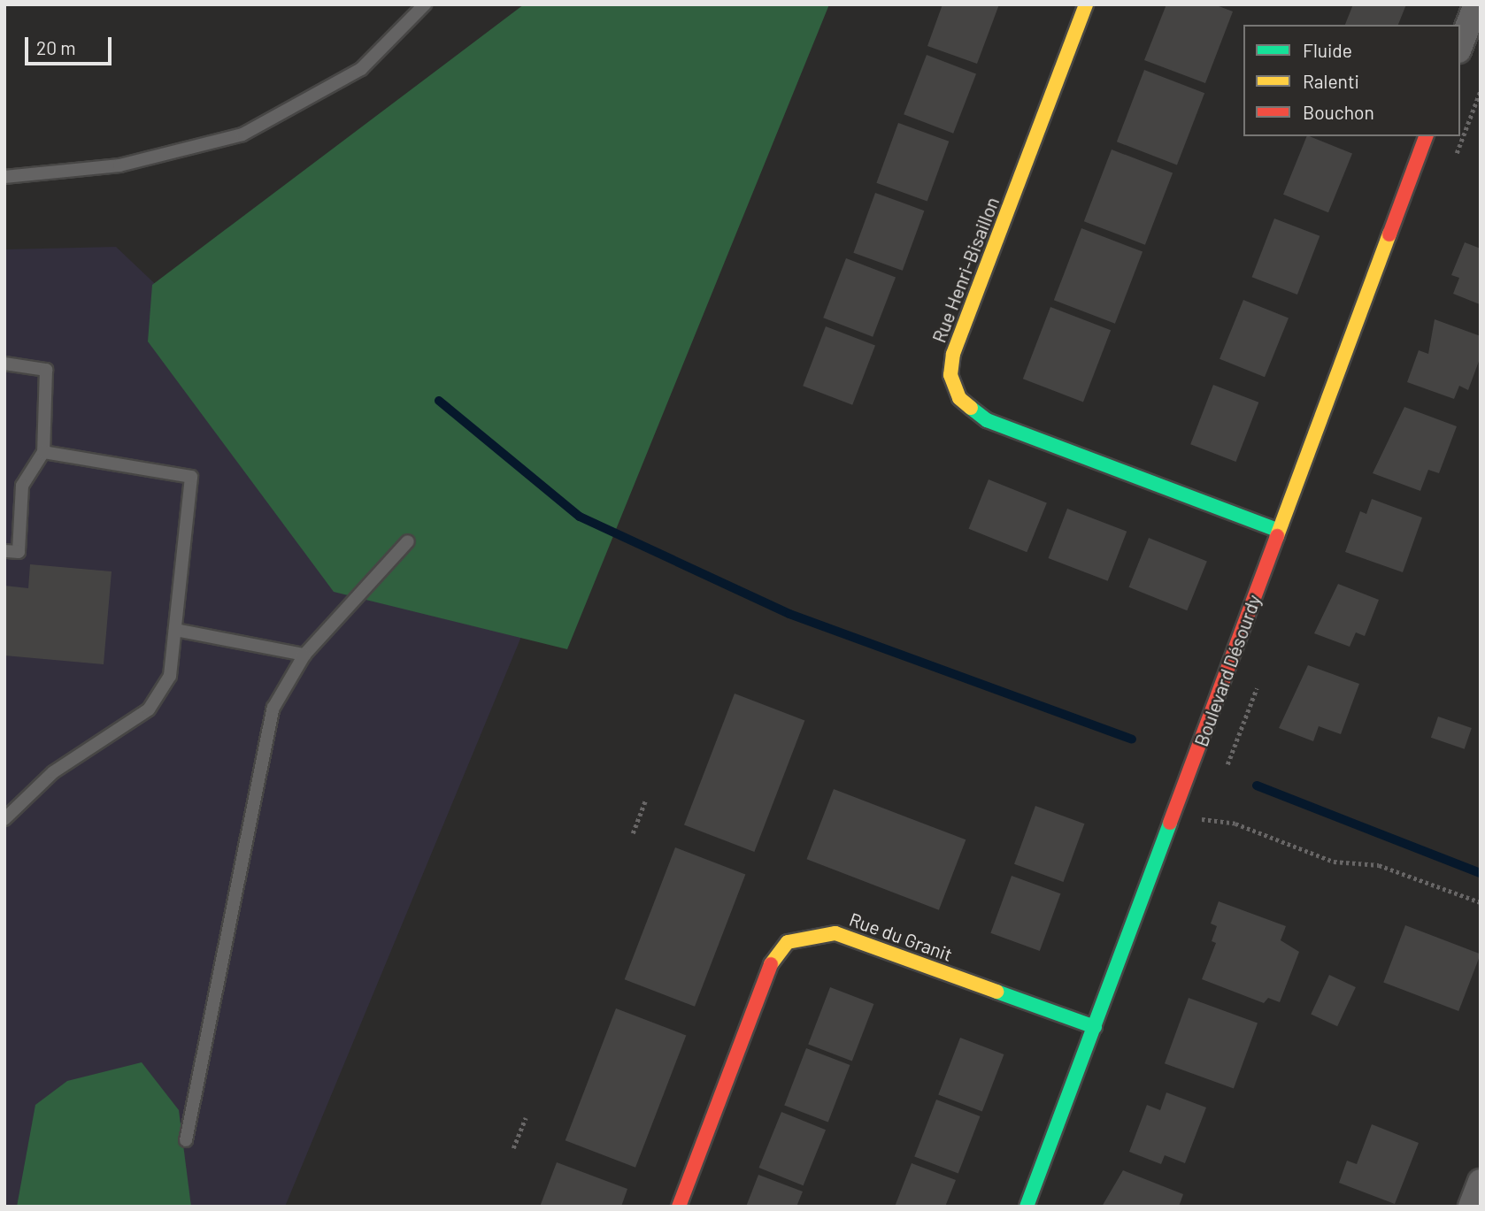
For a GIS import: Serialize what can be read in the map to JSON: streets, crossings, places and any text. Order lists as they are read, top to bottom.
{
  "streets": {
    "street": ["Rue Henri-Bisaillon", "Boulevard Désourdy", "Rue du Granit"]
  },
  "crossings": [
    ["Rue Henri-Bisaillon", "Boulevard Désourdy"],
    ["Boulevard Désourdy", "Rue du Granit"]
  ],
  "legend": ["Fluide", "Ralenti", "Bouchon"],
  "scale_bar": "20 m"
}
